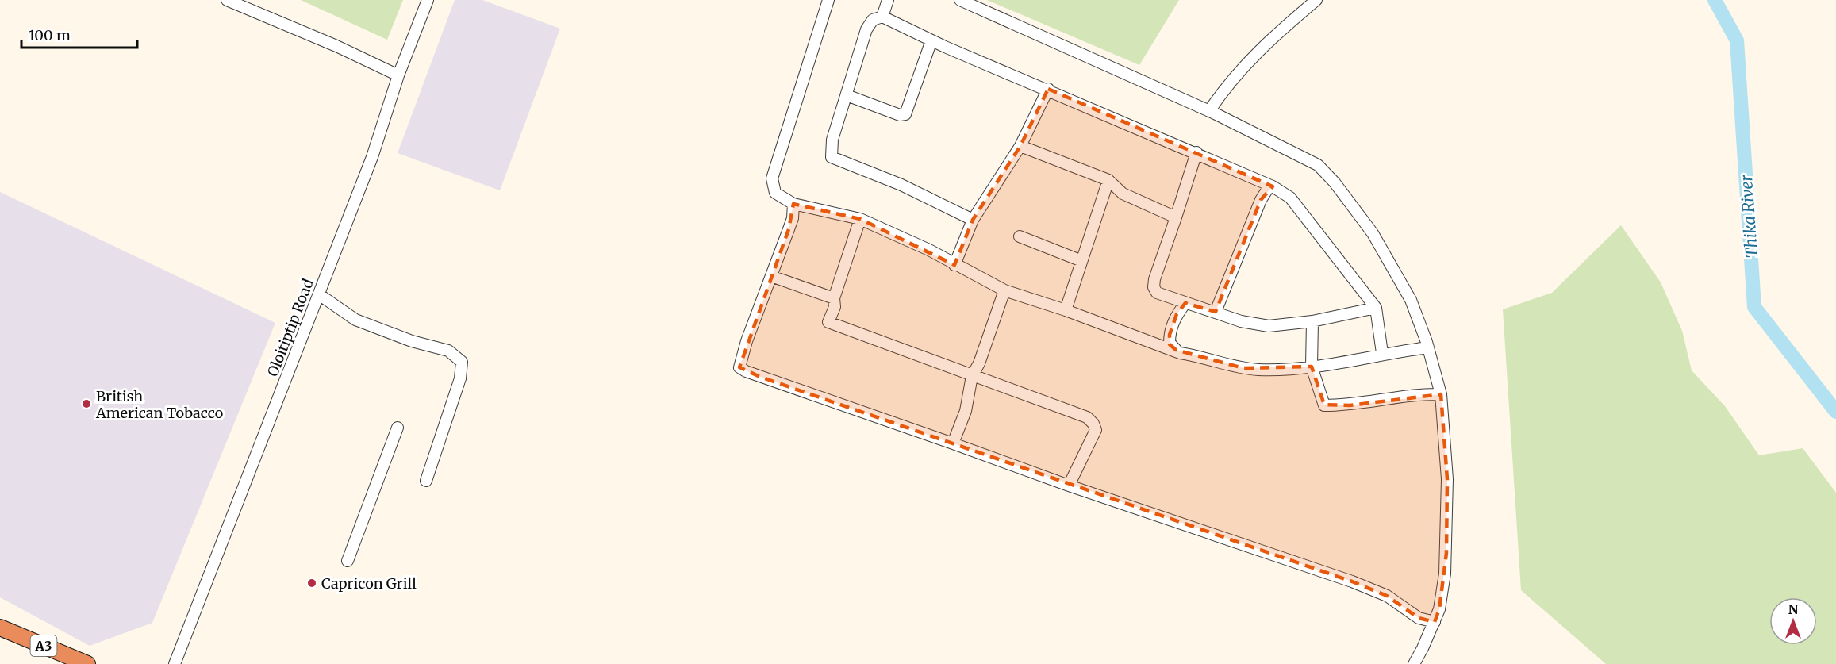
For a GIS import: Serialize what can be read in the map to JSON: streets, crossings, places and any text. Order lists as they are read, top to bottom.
{
  "streets": {
    "highway": ["A3"],
    "street": ["Oloitiptip Road"]
  },
  "water": ["Thika River"],
  "places": ["British American Tobacco", "Capricon Grill"],
  "scale_bar": "100 m",
  "north": "top"
}
